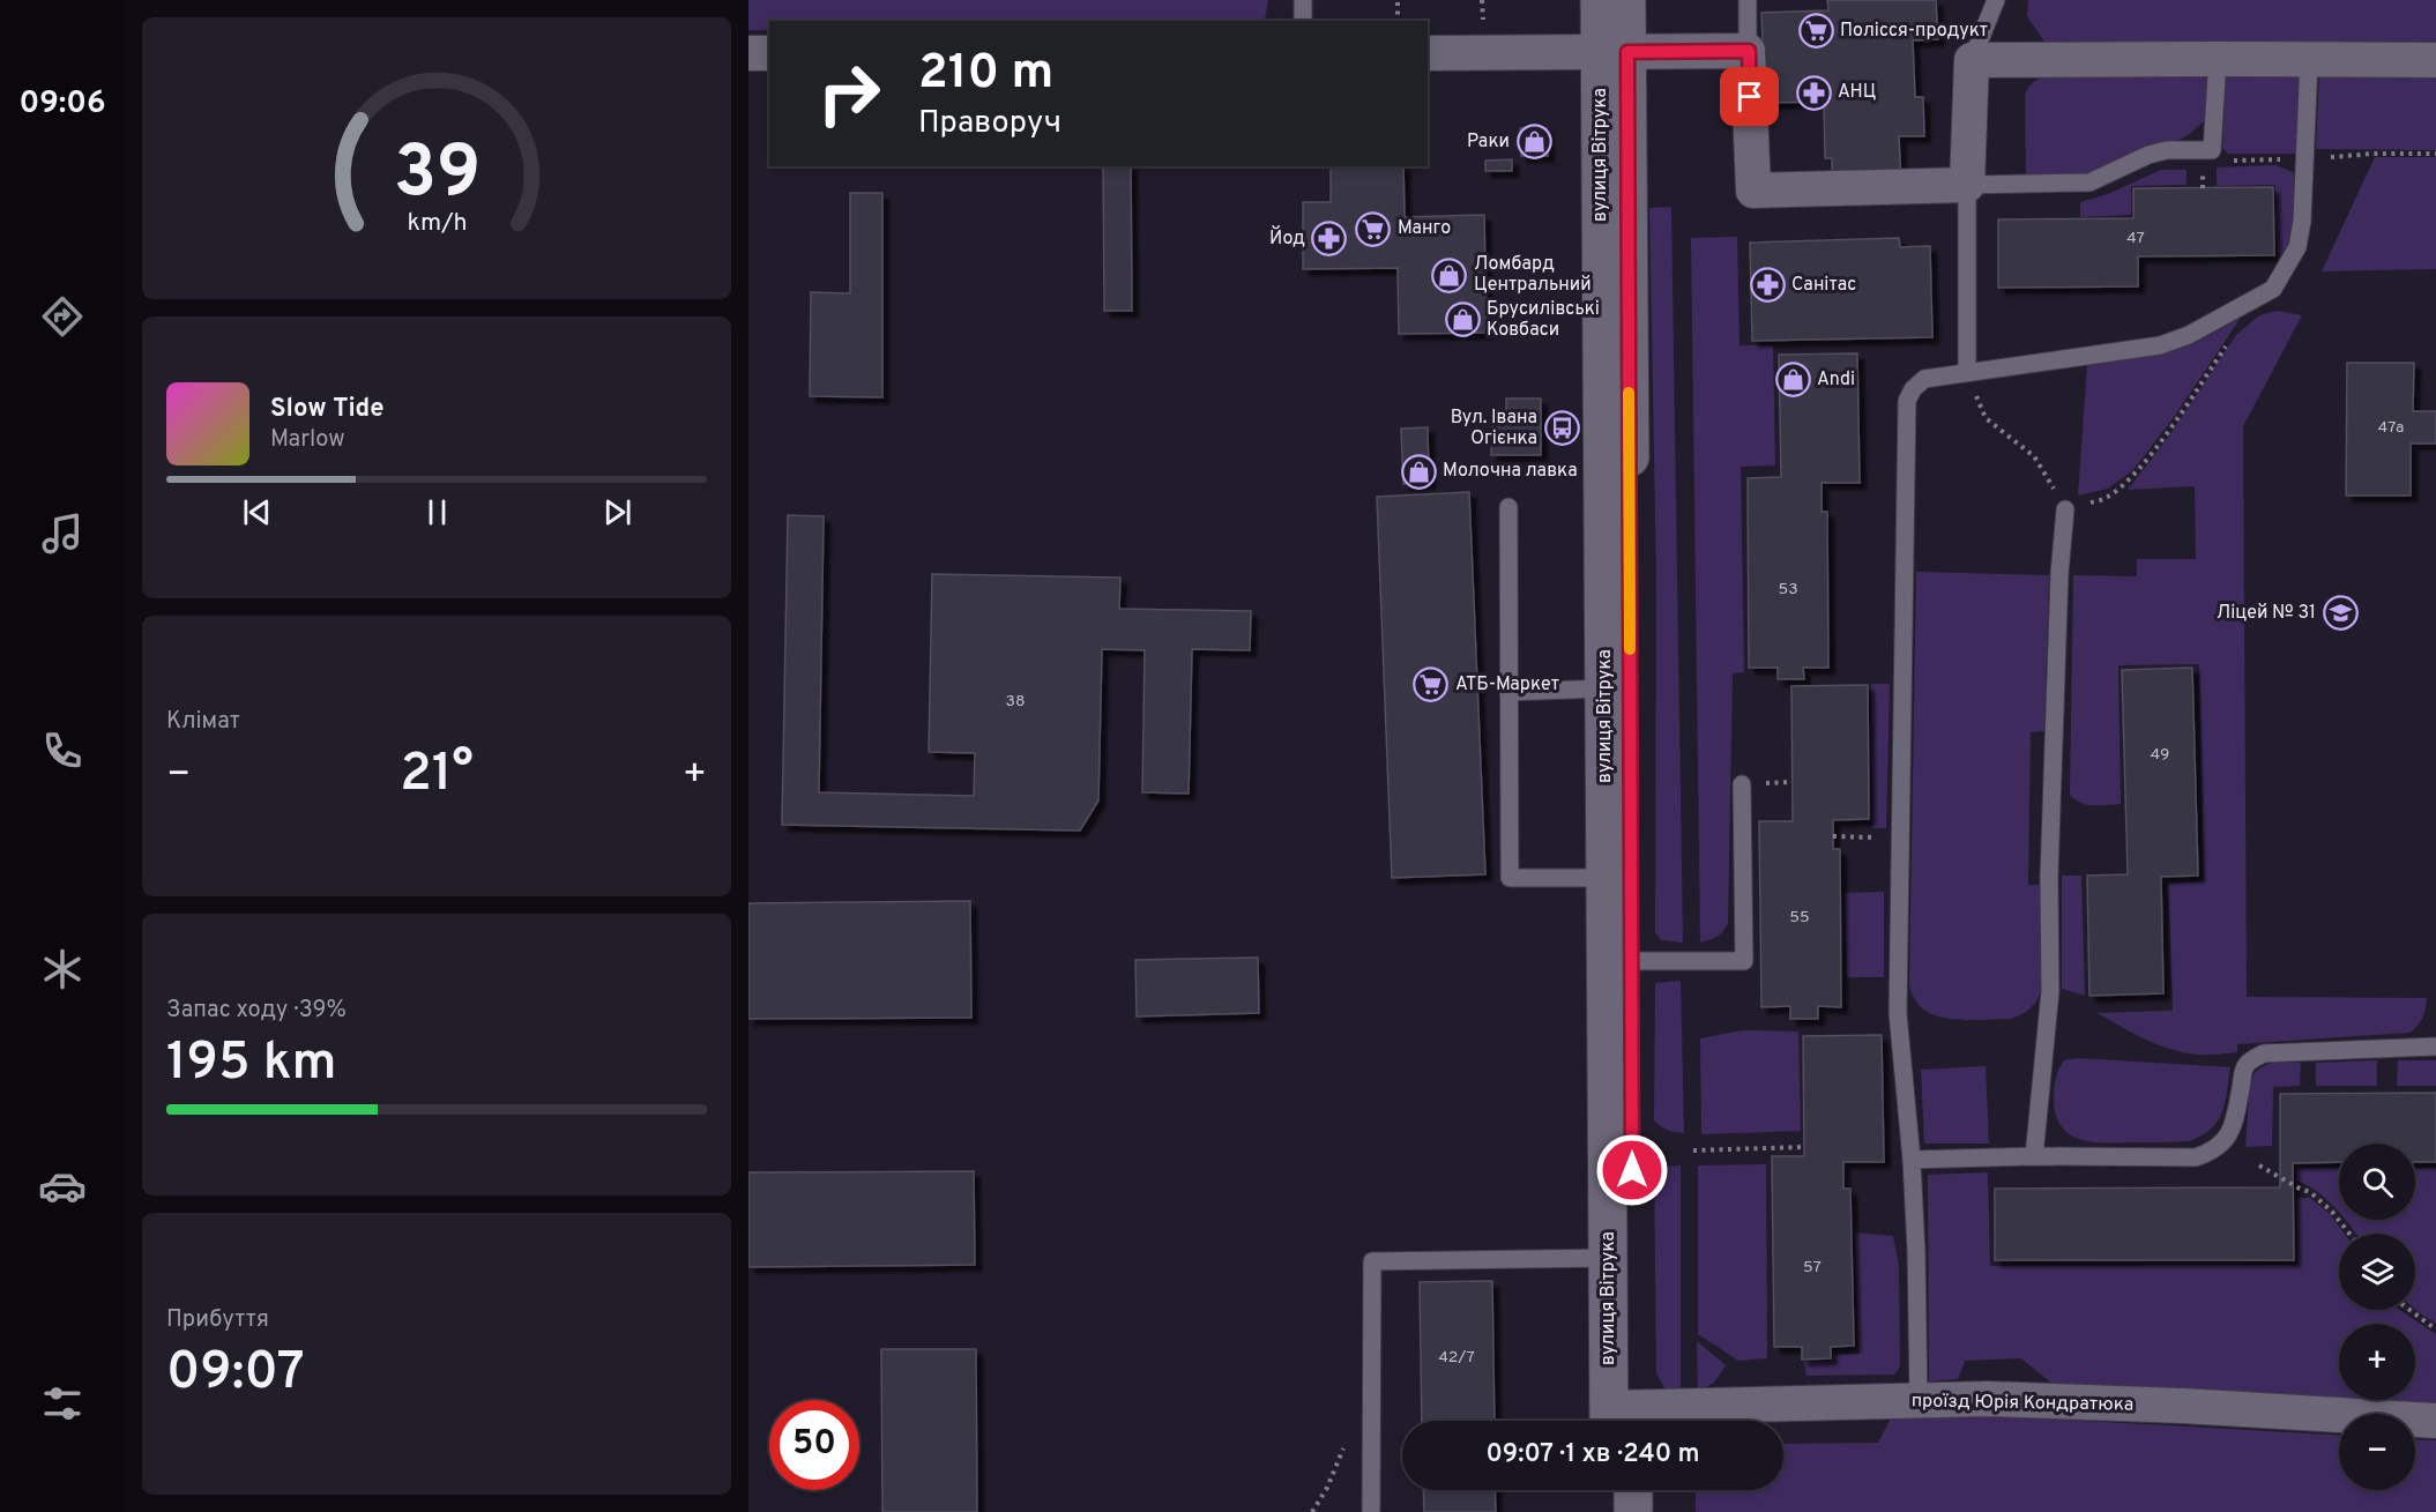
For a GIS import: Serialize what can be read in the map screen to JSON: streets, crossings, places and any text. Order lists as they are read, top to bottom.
{
  "streets": {
    "main road": ["вулиця Вітрука"],
    "street": ["проїзд Юрія Кондратюка"]
  },
  "crossings": [
    ["вулиця Вітрука", "проїзд Юрія Кондратюка"]
  ],
  "places": {
    "supermarket": ["Полісся-продукт", "Манго", "АТБ-Маркет"],
    "pharmacy": ["АНЦ", "Йод", "Санітас"],
    "shop": [
      "Раки",
      "Ломбард Центральний",
      "Брусилівські Ковбаси",
      "Andi",
      "Молочна лавка"
    ],
    "bus stop": ["Вул. Івана Огієнка"],
    "school or university": ["Ліцей № 31"]
  },
  "house_numbers": [
    "47",
    "47а",
    "53",
    "38",
    "49",
    "55",
    "57",
    "42/7"
  ],
  "page": {
    "tabs": "09:06",
    "turn": ["210 m", "Праворуч"],
    "song": ["Slow Tide", "Marlow"],
    "tile": [
      "Клімат",
      ["Запас ходу · 39%", "195 km"],
      ["Прибуття", "09:07"]
    ],
    "heat": ["−", "21°", "+"],
    "map_buttons": ["+", "−"],
    "limit": "50",
    "trip": "09:07 · 1 хв · 240 m",
    "gauge": ["39", "km/h"]
  }
}
